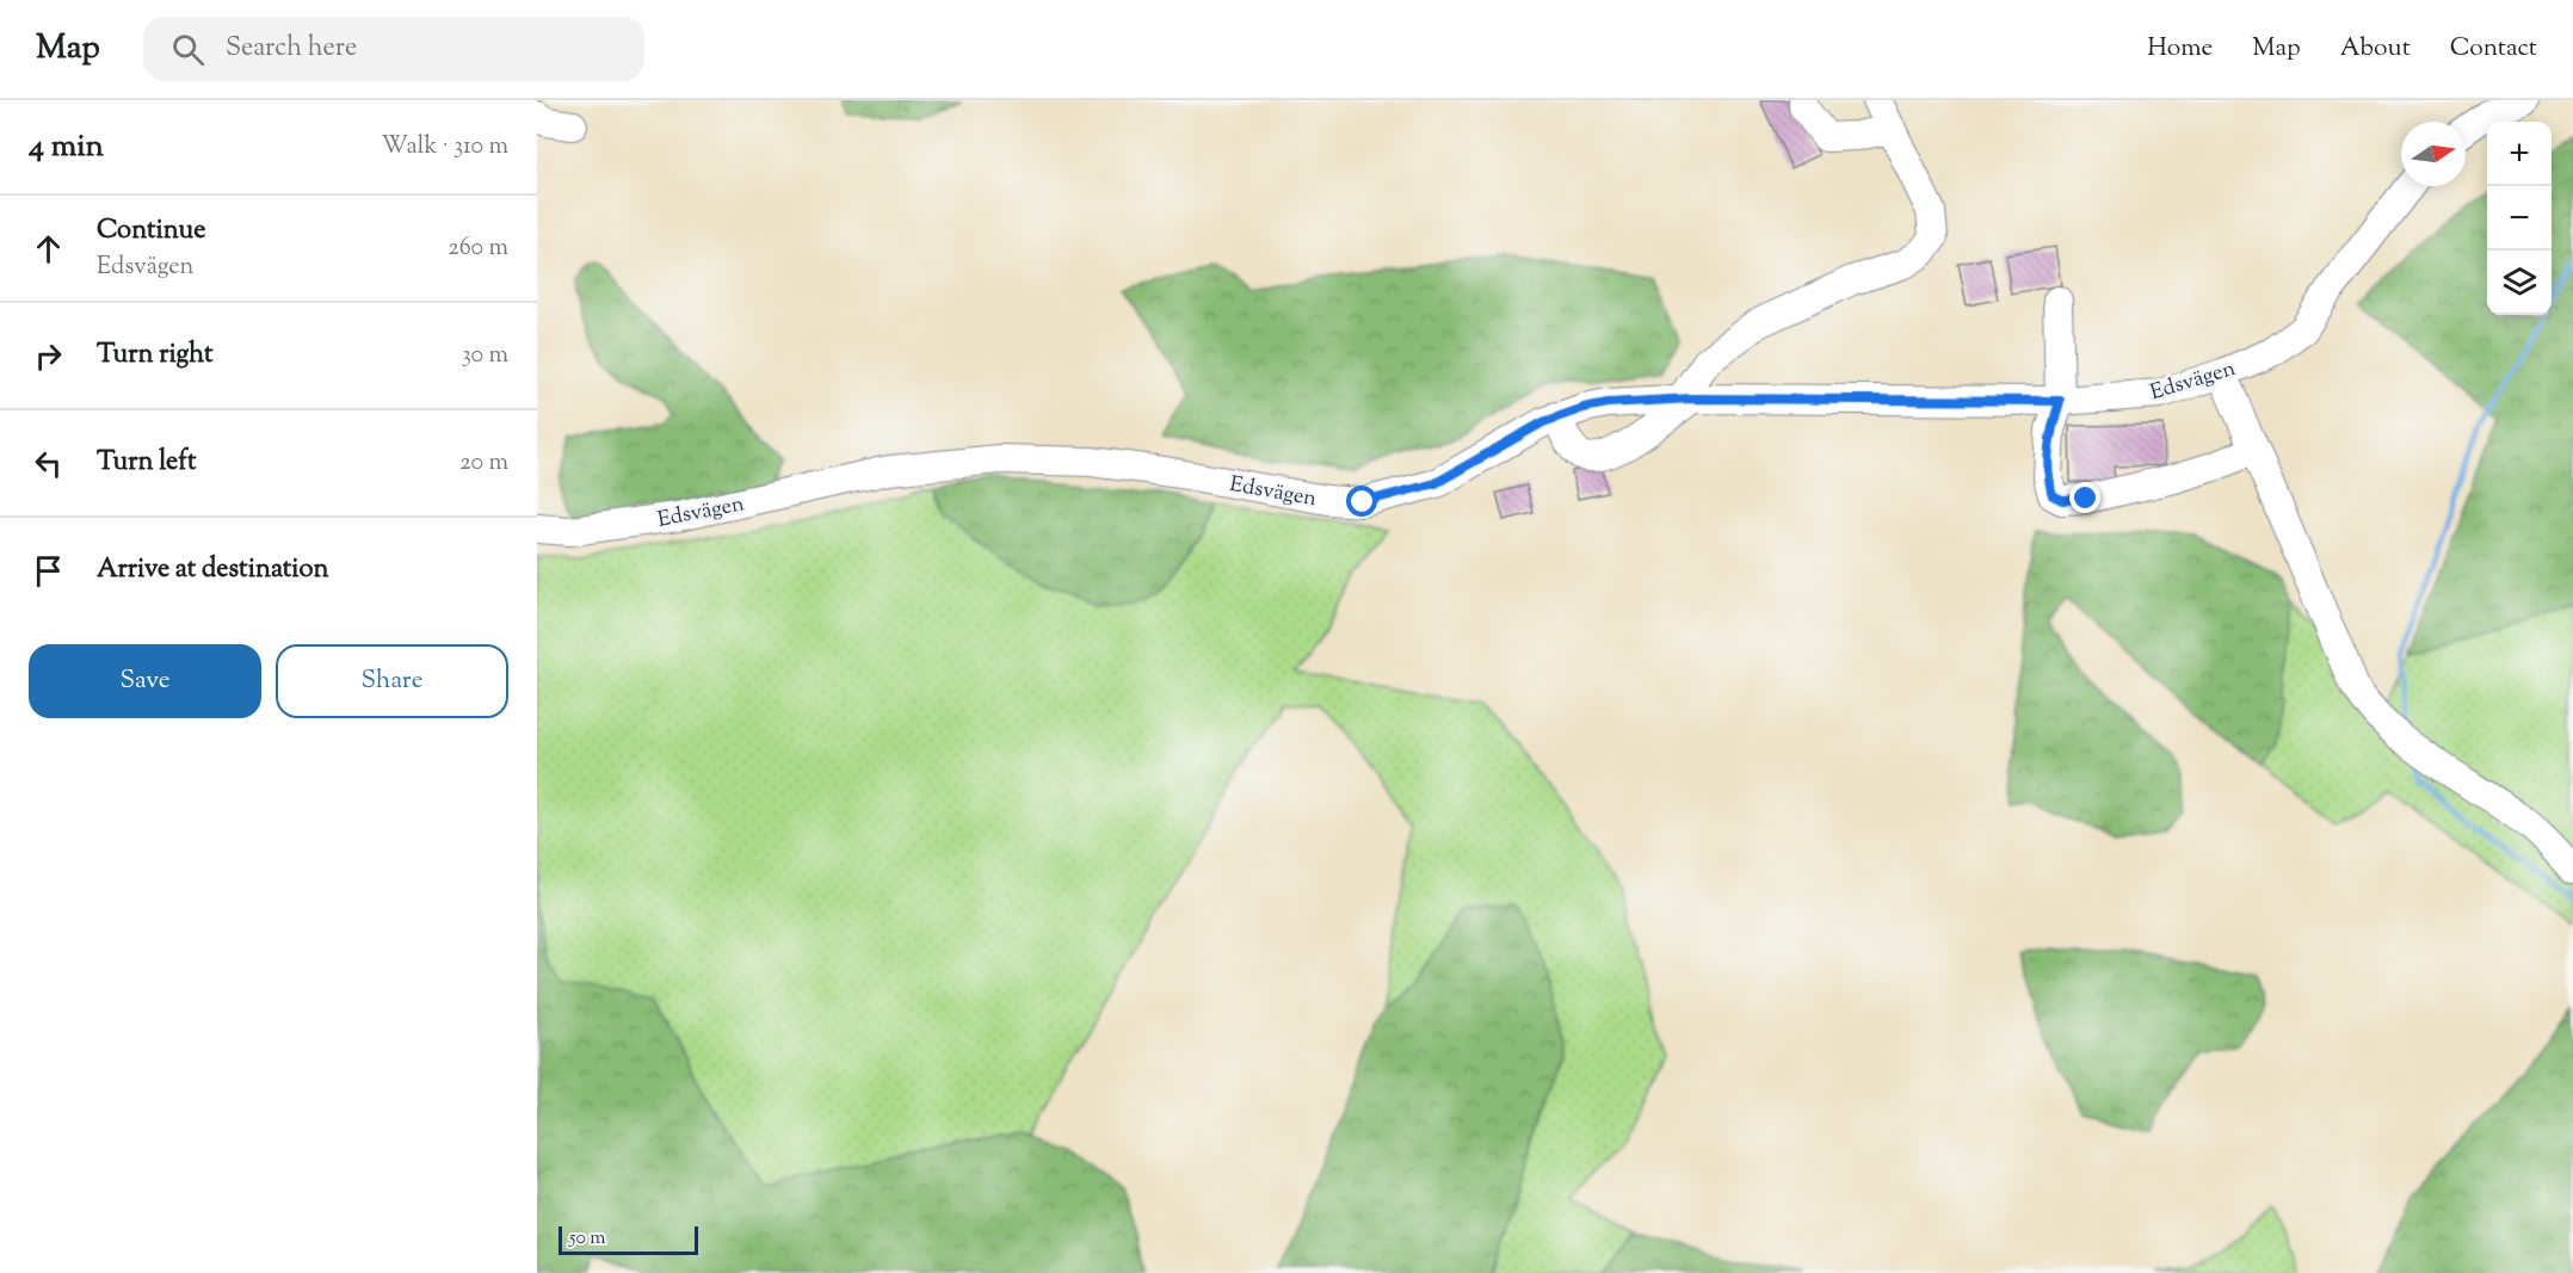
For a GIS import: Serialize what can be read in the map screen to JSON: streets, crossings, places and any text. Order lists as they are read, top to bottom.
{
  "streets": {
    "street": ["Edsvägen"]
  },
  "scale_bar": "50 m",
  "north": "right",
  "page": {
    "header": "Map",
    "search": "Search here",
    "nav": [
      "Home",
      "Map",
      "About",
      "Contact"
    ],
    "heading": ["4 min", "Walk · 310 m"],
    "map_buttons": ["+", "−"],
    "list": [
      ["Continue", "Edsvägen", "260 m"],
      ["Turn right", "30 m"],
      ["Turn left", "20 m"],
      "Arrive at destination"
    ],
    "buttons": ["Save", "Share"],
    "scale": "50 m"
  }
}
